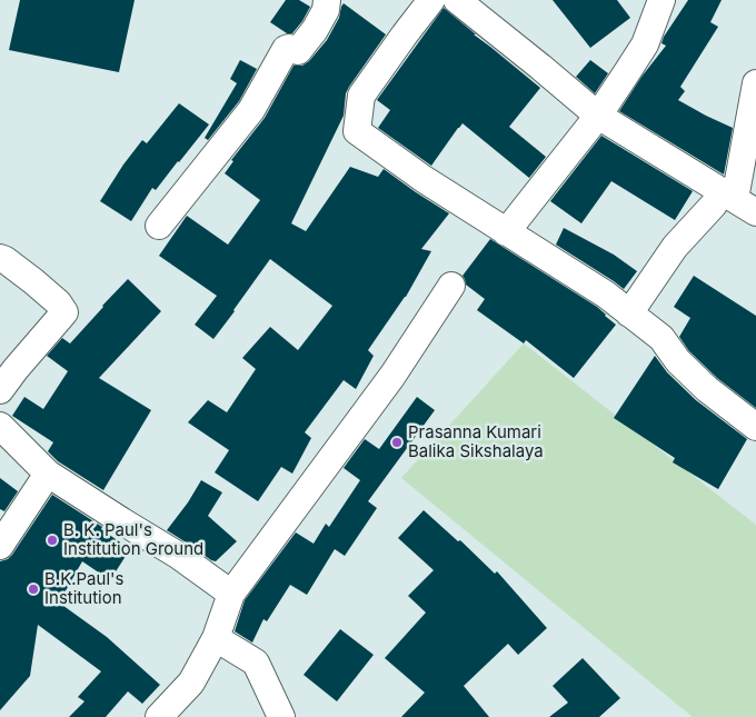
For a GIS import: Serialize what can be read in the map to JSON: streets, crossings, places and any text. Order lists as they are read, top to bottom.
{
  "places": ["Prasanna Kumari Balika Sikshalaya", "B. K. Paul's Institution Ground", "B.K.Paul's Institution"]
}
